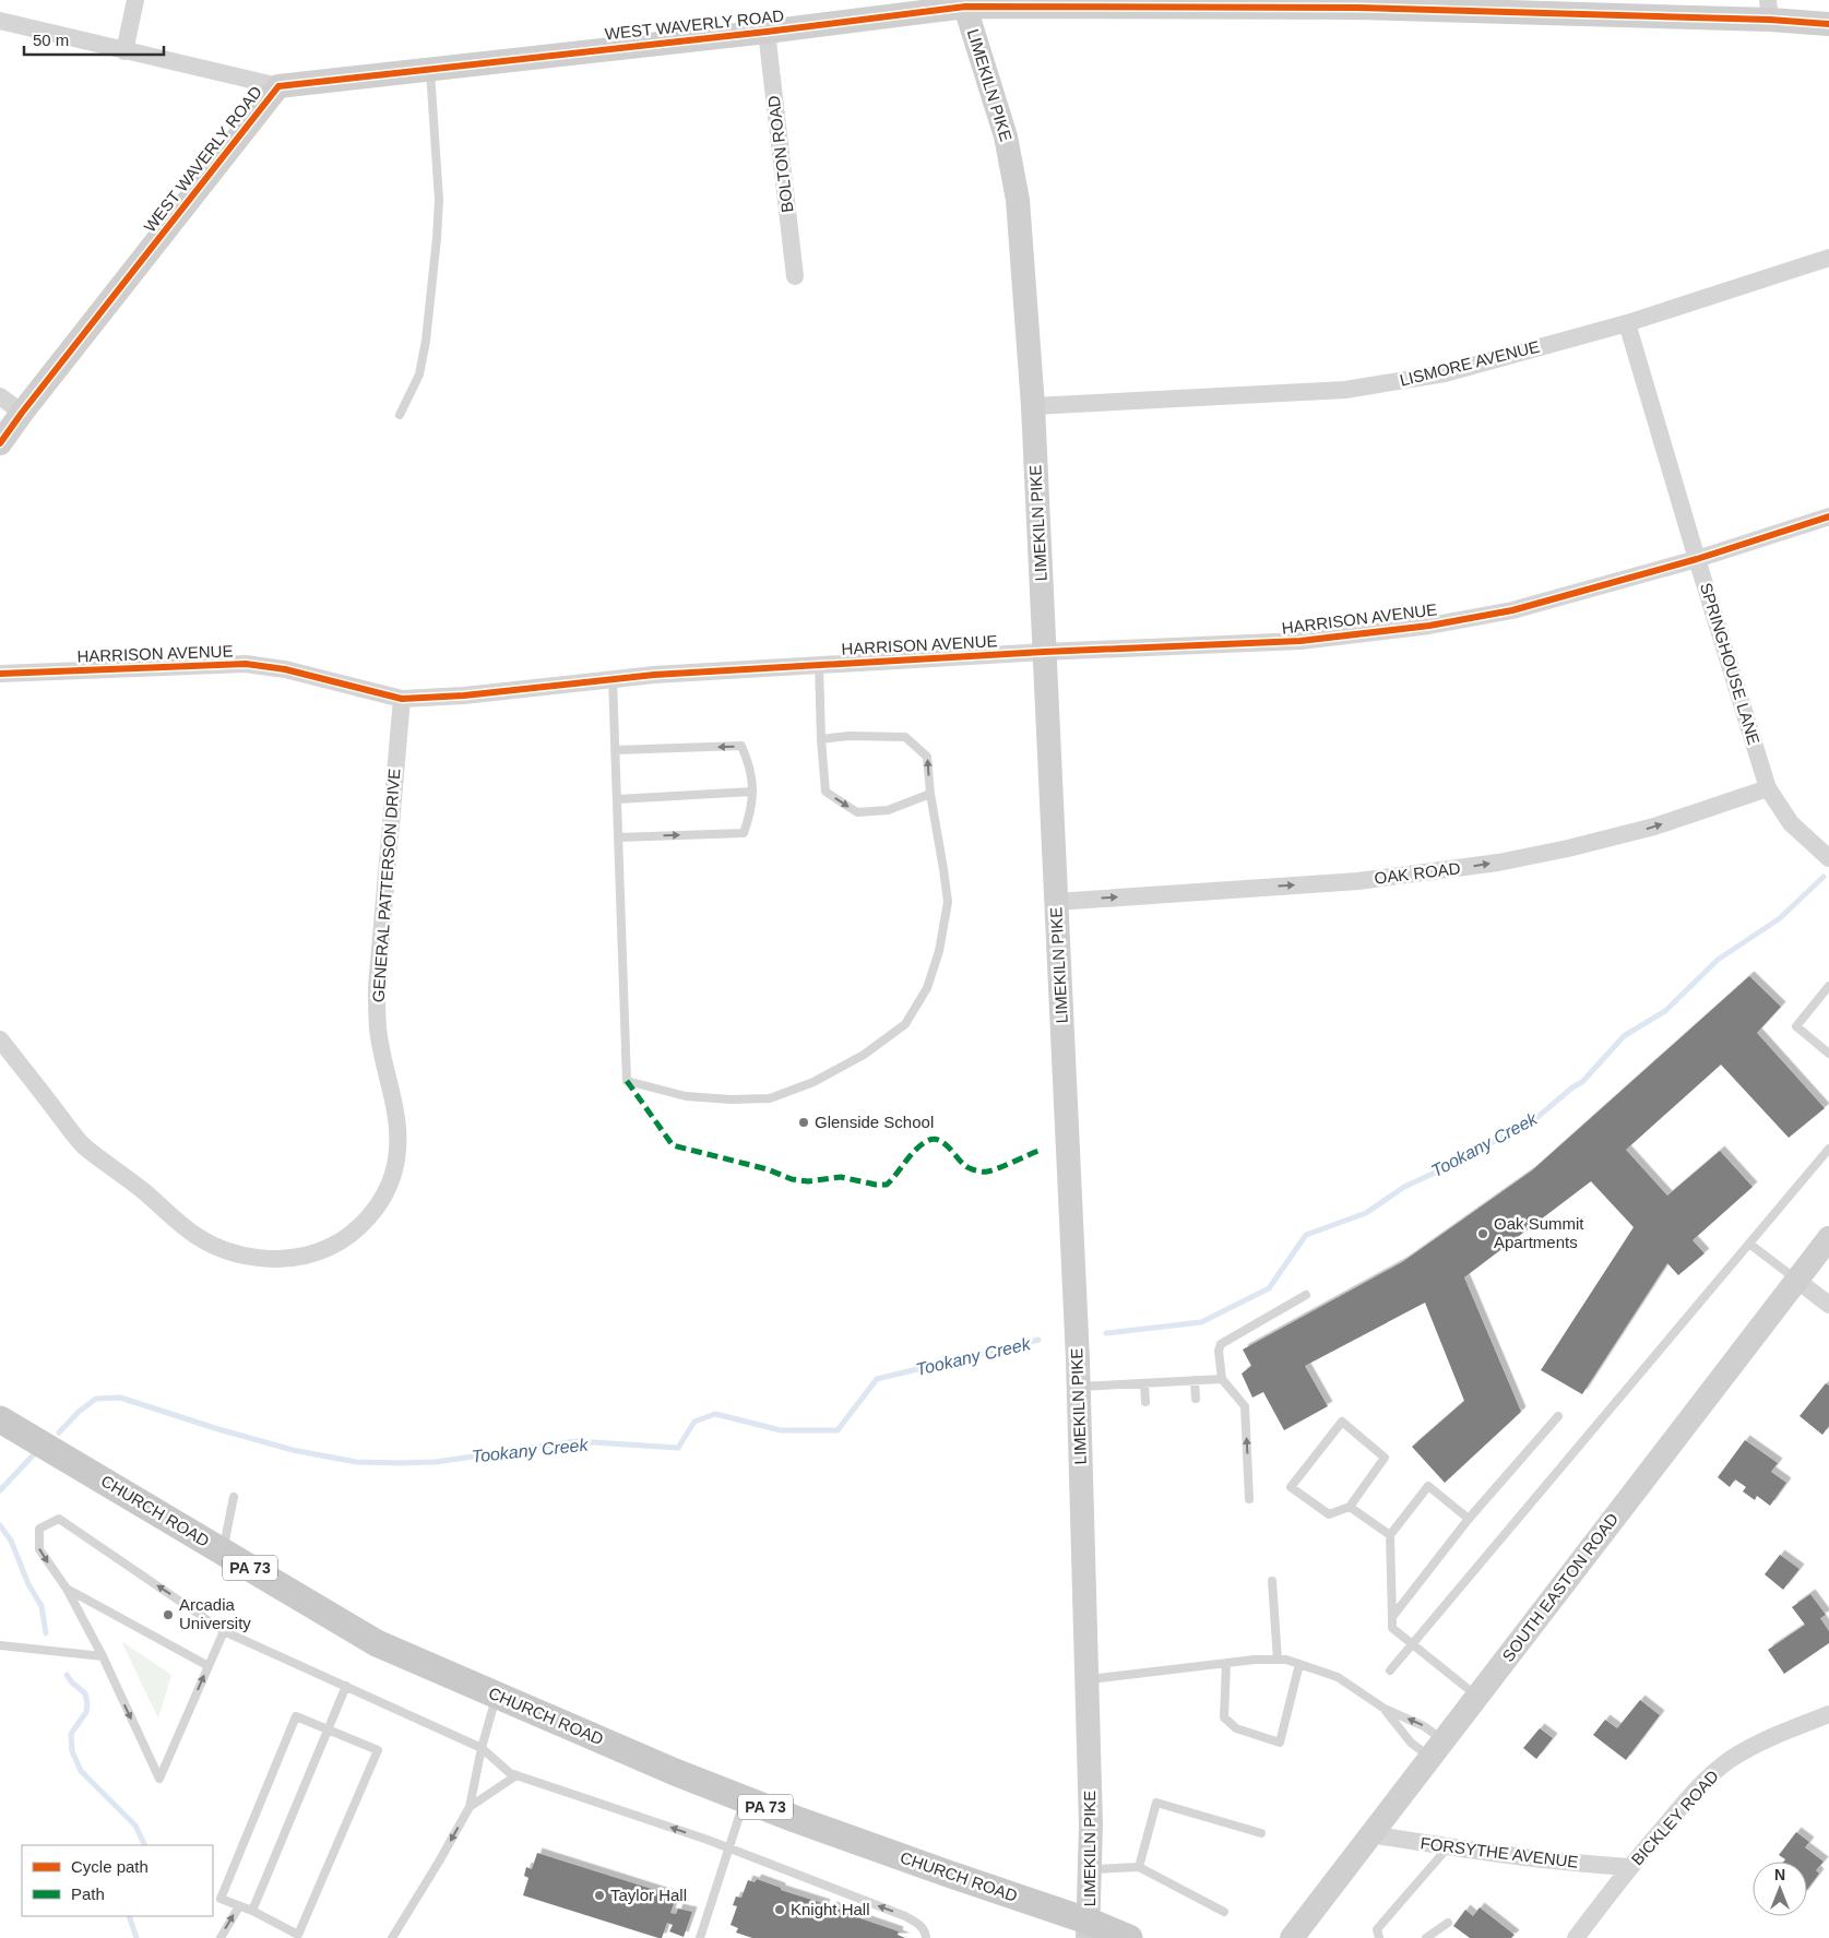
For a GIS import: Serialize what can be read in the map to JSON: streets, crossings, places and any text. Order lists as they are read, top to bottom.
{
  "streets": {
    "main road": [
      "WEST WAVERLY ROAD",
      "LIMEKILN PIKE",
      "CHURCH ROAD",
      "PA 73",
      "SOUTH EASTON ROAD"
    ],
    "street": [
      "BOLTON ROAD",
      "LISMORE AVENUE",
      "HARRISON AVENUE",
      "SPRINGHOUSE LANE",
      "OAK ROAD",
      "GENERAL PATTERSON DRIVE",
      "BICKLEY ROAD",
      "FORSYTHE AVENUE"
    ]
  },
  "crossings": [
    ["WEST WAVERLY ROAD", "LIMEKILN PIKE"],
    ["WEST WAVERLY ROAD", "BOLTON ROAD"],
    ["LIMEKILN PIKE", "LISMORE AVENUE"],
    ["LIMEKILN PIKE", "HARRISON AVENUE"],
    ["LIMEKILN PIKE", "OAK ROAD"],
    ["LIMEKILN PIKE", "CHURCH ROAD"],
    ["LISMORE AVENUE", "SPRINGHOUSE LANE"],
    ["HARRISON AVENUE", "SPRINGHOUSE LANE"],
    ["HARRISON AVENUE", "GENERAL PATTERSON DRIVE"],
    ["SPRINGHOUSE LANE", "OAK ROAD"],
    ["SOUTH EASTON ROAD", "FORSYTHE AVENUE"],
    ["BICKLEY ROAD", "FORSYTHE AVENUE"]
  ],
  "one_way": ["OAK ROAD"],
  "water": ["Tookany Creek"],
  "places": [
    "Glenside School",
    "Oak Summit Apartments",
    "Arcadia University",
    "Taylor Hall",
    "Knight Hall"
  ],
  "legend": ["Cycle path", "Path"],
  "scale_bar": "50 m",
  "north": "top"
}
